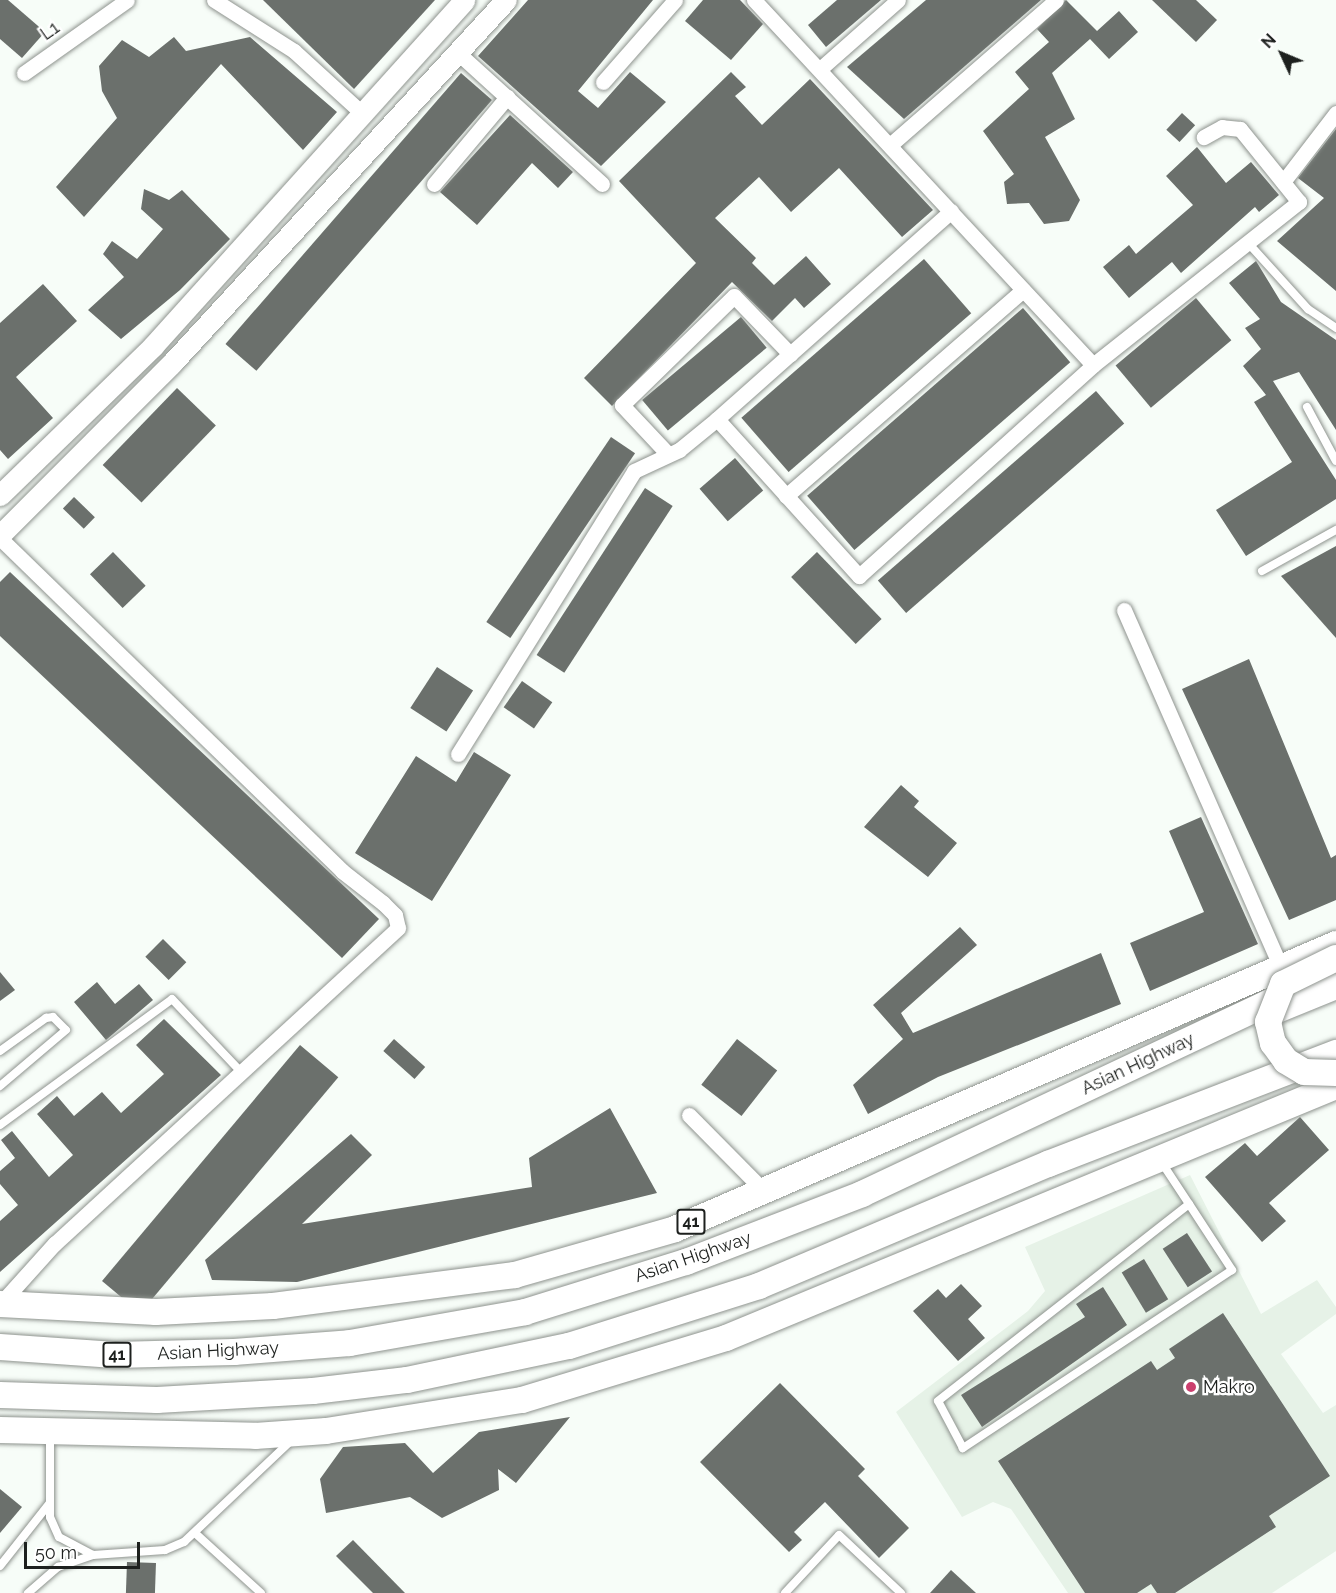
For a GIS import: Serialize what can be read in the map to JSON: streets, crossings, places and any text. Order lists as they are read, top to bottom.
{
  "streets": {
    "highway": ["Asian Highway", "41"],
    "street": ["L1"]
  },
  "places": ["Makro"],
  "scale_bar": "50 m",
  "north": "top left"
}
